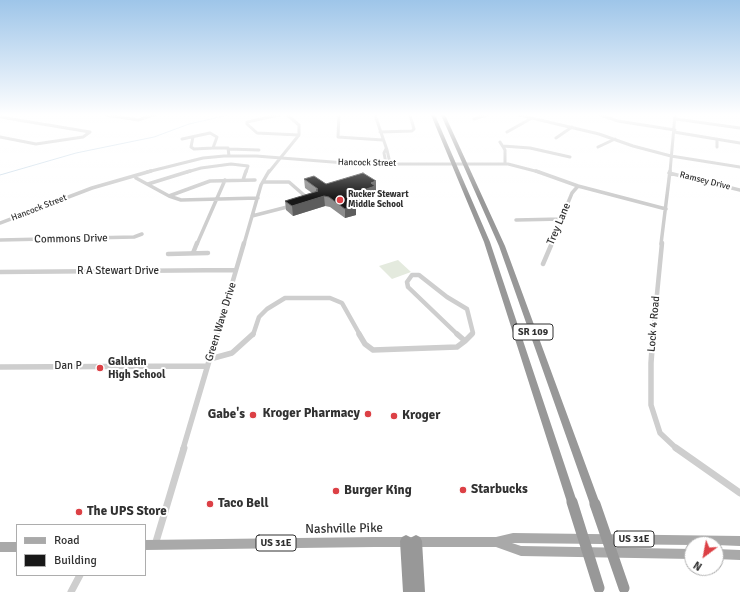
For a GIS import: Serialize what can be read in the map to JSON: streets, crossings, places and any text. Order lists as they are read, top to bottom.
{
  "streets": {
    "highway": ["SR 109"],
    "main road": ["Nashville Pike", "US 31E"],
    "street": [
      "Hancock Street",
      "Ramsey Drive",
      "Trey Lane",
      "Commons Drive",
      "R A Stewart Drive",
      "Green Wave Drive",
      "Lock 4 Road",
      "Dan P"
    ]
  },
  "crossings": [
    ["Hancock Street", "Trey Lane"],
    ["Hancock Street", "Green Wave Drive"],
    ["Hancock Street", "Lock 4 Road"],
    ["Hancock Street", "SR 109"],
    ["Ramsey Drive", "Lock 4 Road"],
    ["R A Stewart Drive", "Green Wave Drive"],
    ["Green Wave Drive", "Dan P"],
    ["Green Wave Drive", "Nashville Pike"]
  ],
  "places": [
    "Rucker Stewart Middle School",
    "Gallatin High School",
    "Kroger Pharmacy",
    "Gabe's",
    "Kroger",
    "Starbucks",
    "Burger King",
    "Taco Bell",
    "The UPS Store"
  ],
  "legend": ["Road", "Building"],
  "north": "bottom left"
}
